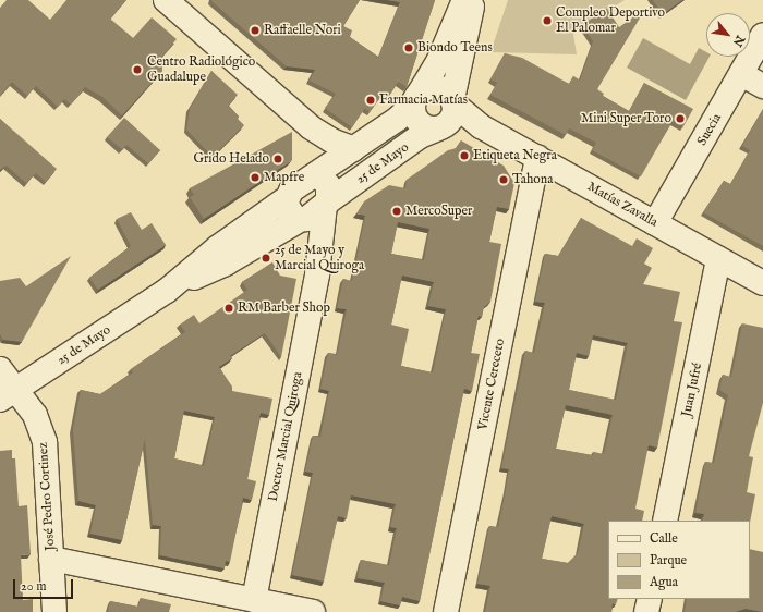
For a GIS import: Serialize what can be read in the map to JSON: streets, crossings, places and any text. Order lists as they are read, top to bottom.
{
  "streets": {
    "street": [
      "Suecia",
      "25 de Mayo",
      "Matías Zavalla",
      "Vicente Cereceto",
      "Juan Jufré",
      "Doctor Marcial Quiroga",
      "José Pedro Cortinez"
    ]
  },
  "crossings": [
    ["Suecia", "Matías Zavalla"],
    ["25 de Mayo", "Matías Zavalla"],
    ["25 de Mayo", "Doctor Marcial Quiroga"],
    ["25 de Mayo", "José Pedro Cortinez"],
    ["Matías Zavalla", "Vicente Cereceto"],
    ["Matías Zavalla", "Juan Jufré"]
  ],
  "places": [
    "Compleo Deportivo El Palomar",
    "Raffaelle Nori",
    "Biondo Teens",
    "Centro Radiológico Guadalupe",
    "Farmacia Matías",
    "Mini Super Toro",
    "Etiqueta Negra",
    "Grido Helado",
    "Mapfre",
    "Tahona",
    "MercoSuper",
    "25 de Mayo y Marcial Quiroga",
    "RM Barber Shop"
  ],
  "legend": ["Calle", "Parque", "Agua"],
  "scale_bar": "20 m",
  "north": "bottom right"
}
